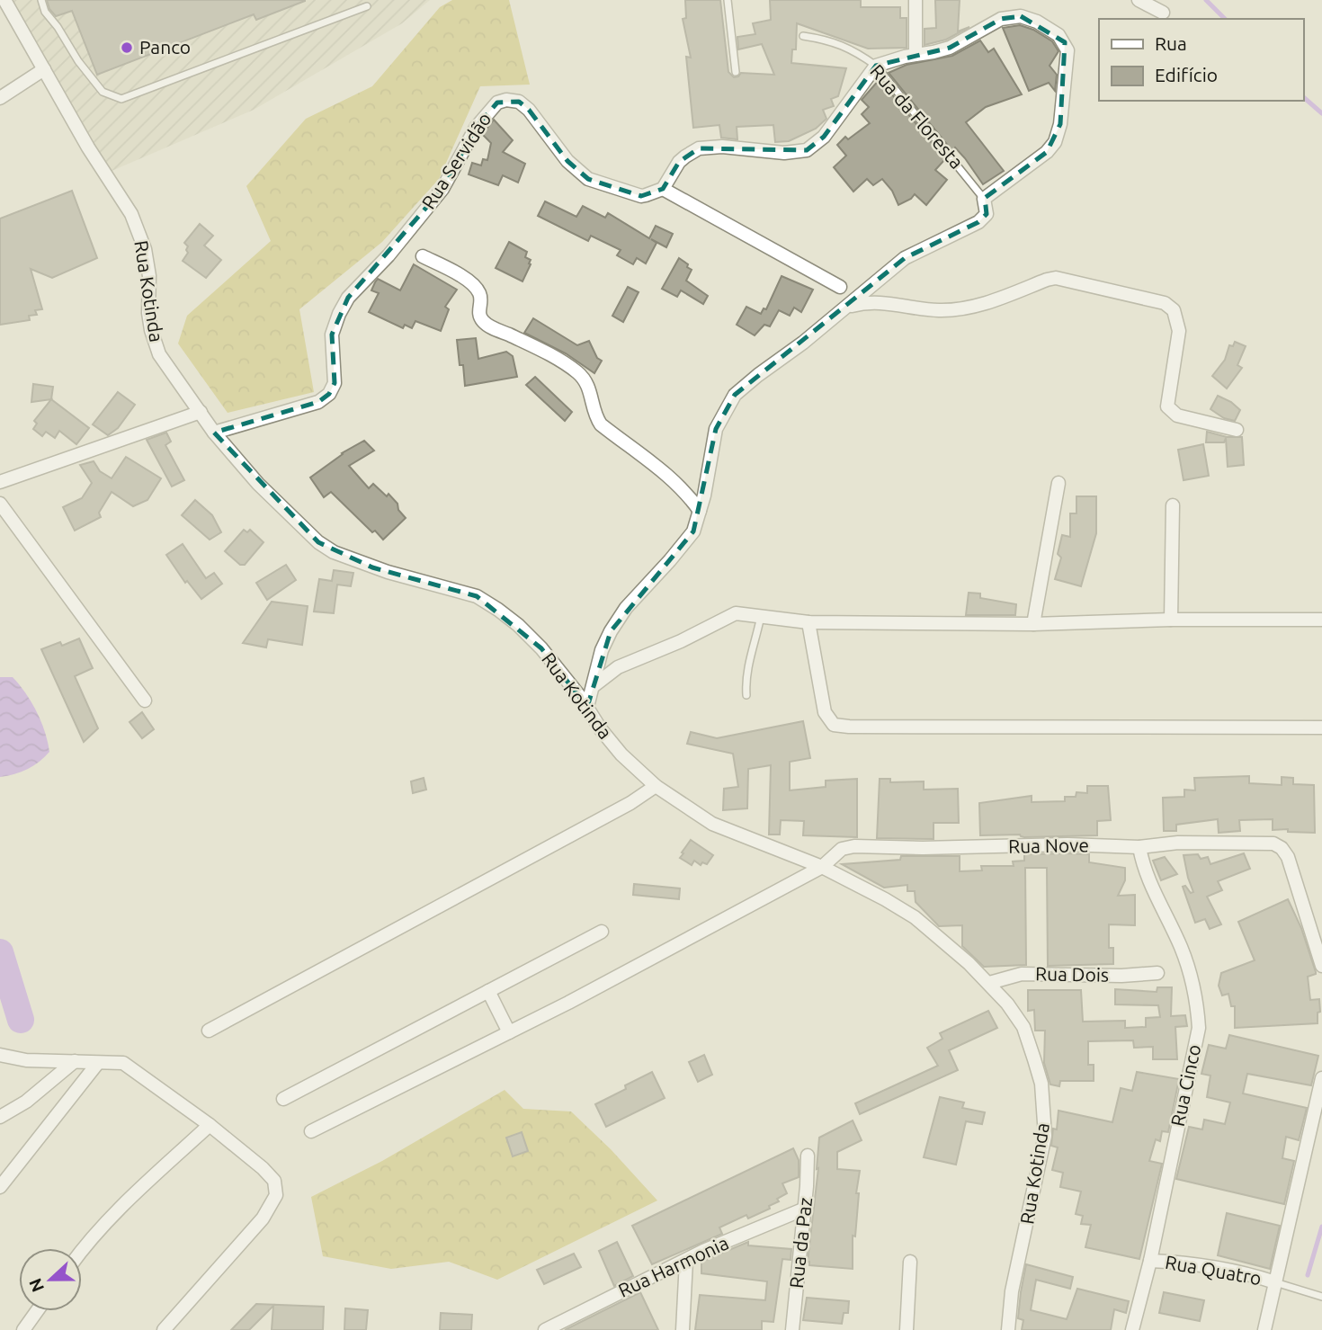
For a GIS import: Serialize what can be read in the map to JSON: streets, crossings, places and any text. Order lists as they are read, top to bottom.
{
  "streets": {
    "street": [
      "Rua Servidão",
      "Rua Kotinda",
      "Rua Nove",
      "Rua Dois",
      "Rua Cinco",
      "Rua da Paz",
      "Rua Harmonia",
      "Rua Quatro"
    ],
    "lane": ["Rua da Floresta"]
  },
  "crossings": [
    ["Rua Servidão", "Rua Kotinda"],
    ["Rua Kotinda", "Rua Nove"],
    ["Rua Kotinda", "Rua Dois"],
    ["Rua Nove", "Rua Cinco"],
    ["Rua Cinco", "Rua Quatro"],
    ["Rua da Paz", "Rua Harmonia"]
  ],
  "places": ["Panco"],
  "legend": ["Rua", "Edifício"],
  "north": "left"
}
